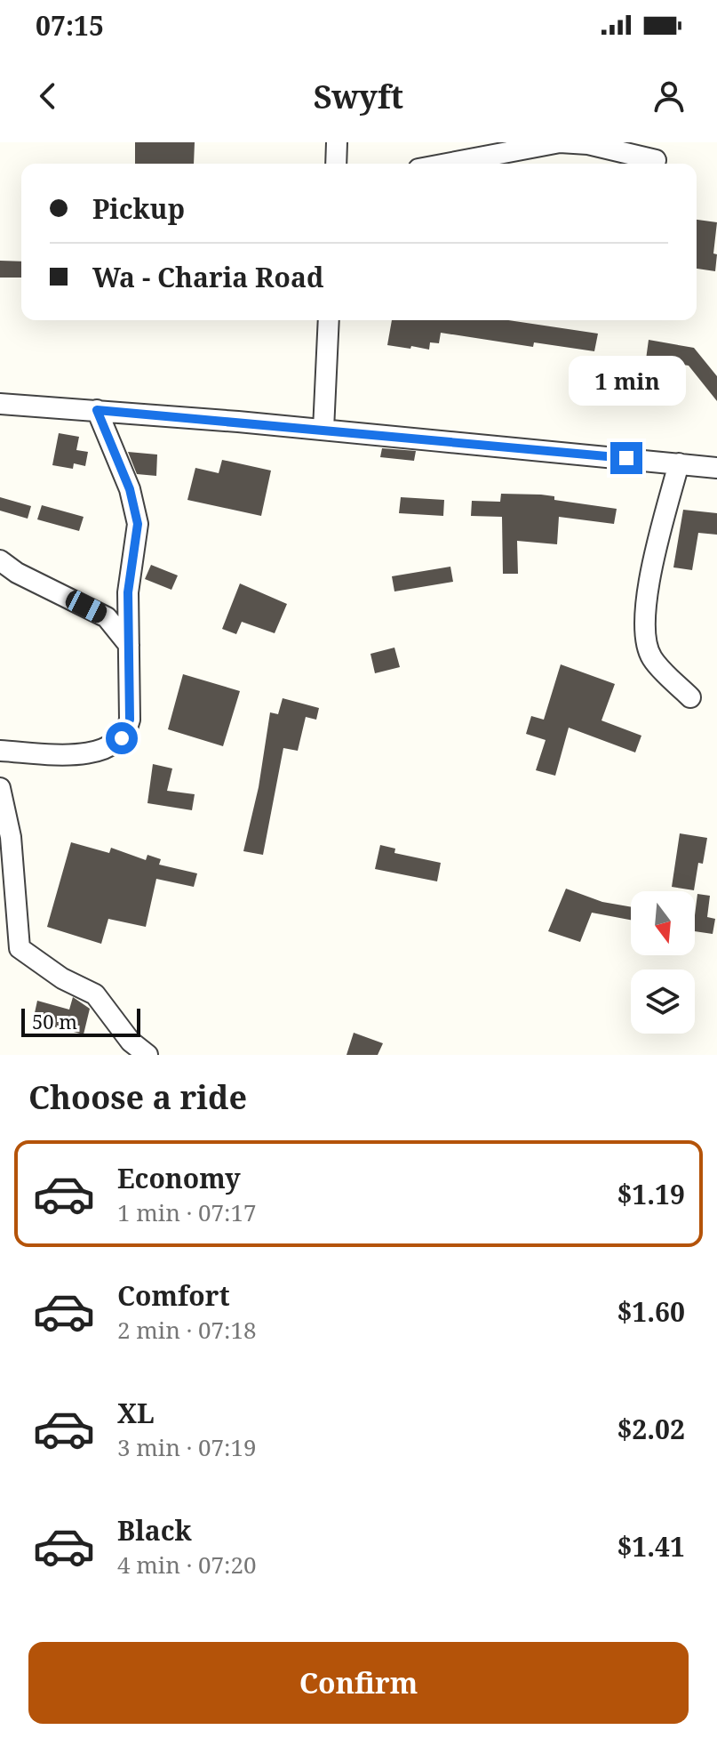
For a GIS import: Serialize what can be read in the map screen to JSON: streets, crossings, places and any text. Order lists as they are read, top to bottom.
{
  "scale_bar": "50 m",
  "north": "bottom",
  "page": {
    "status": "07:15",
    "header": "Swyft",
    "banner": ["Pickup", "Wa - Charia Road"],
    "bubble": "1 min",
    "scale": "50 m",
    "heading": "Choose a ride",
    "list": [
      {
        "name": "Economy",
        "note": "1 min · 07:17",
        "value": "$1.19"
      },
      {
        "name": "Comfort",
        "note": "2 min · 07:18",
        "value": "$1.60"
      },
      {
        "name": "XL",
        "note": "3 min · 07:19",
        "value": "$2.02"
      },
      {
        "name": "Black",
        "note": "4 min · 07:20",
        "value": "$1.41"
      }
    ],
    "buttons": "Confirm"
  }
}
